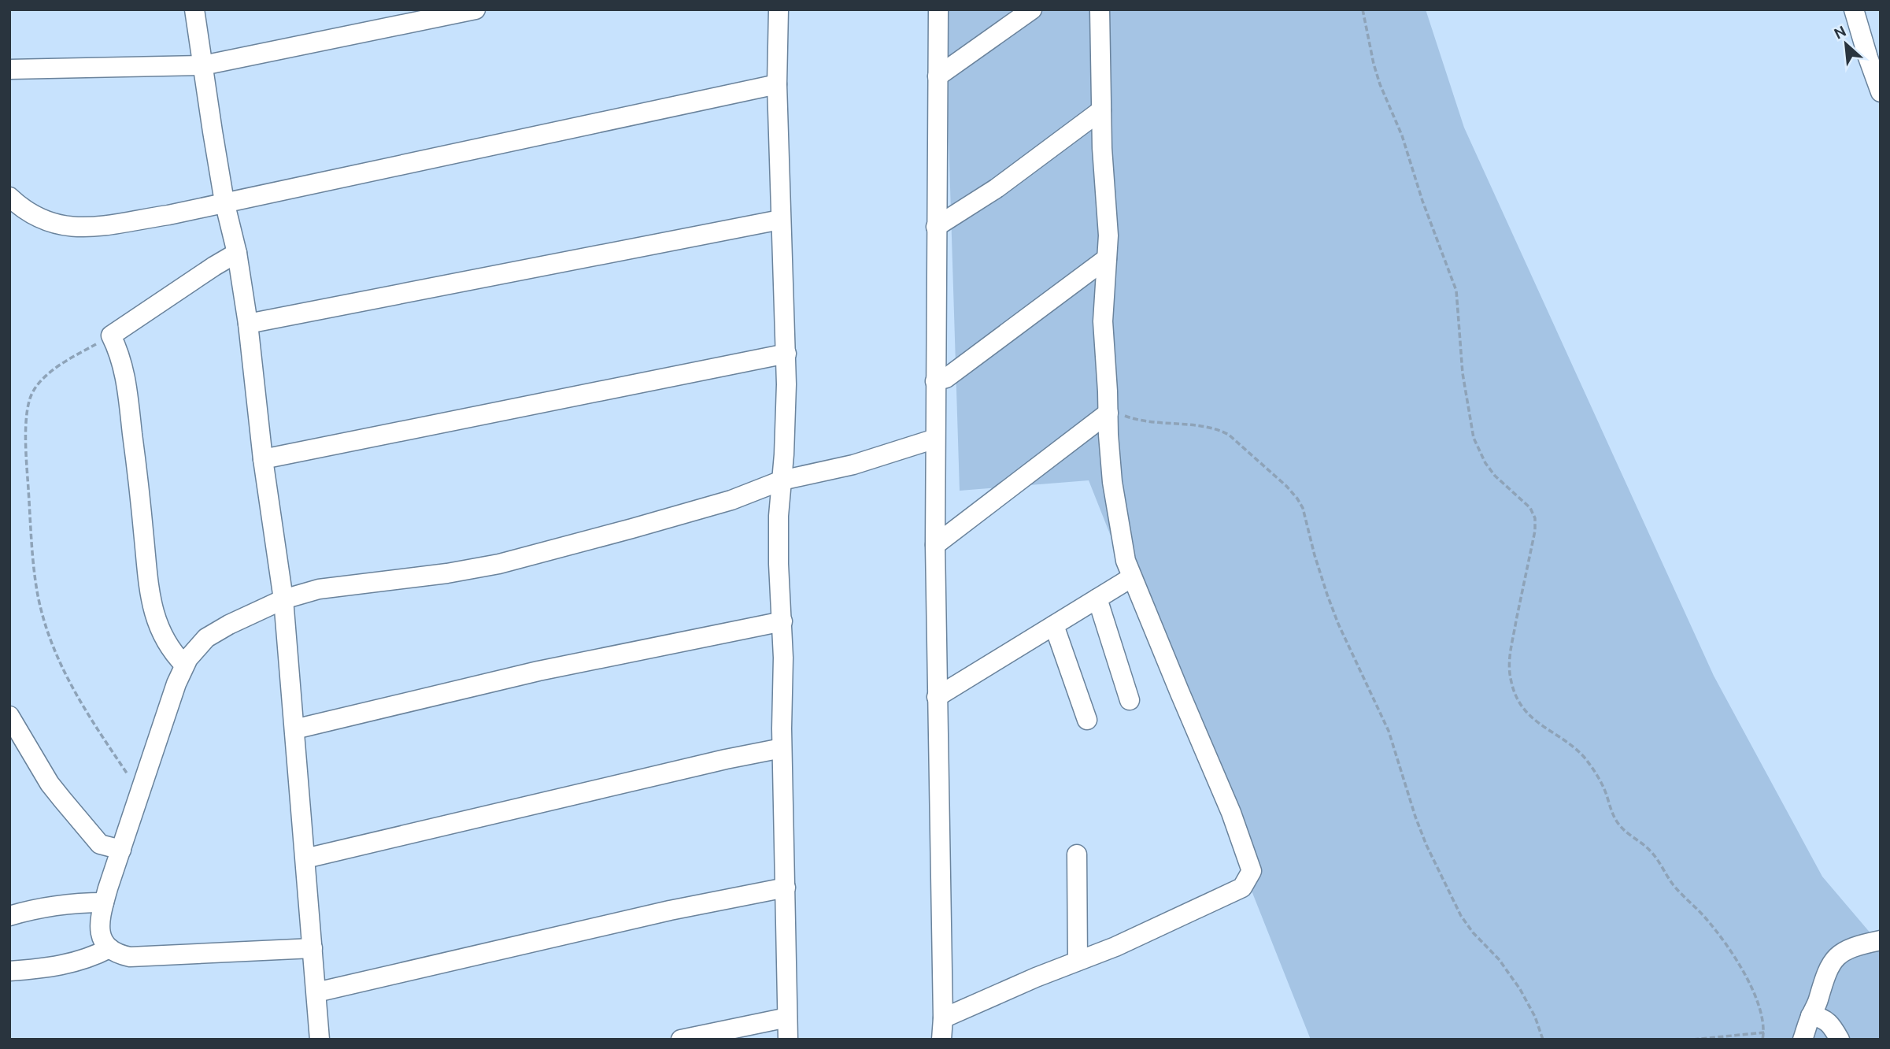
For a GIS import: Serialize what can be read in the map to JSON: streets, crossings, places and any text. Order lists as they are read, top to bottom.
{
  "north": "top left"
}
